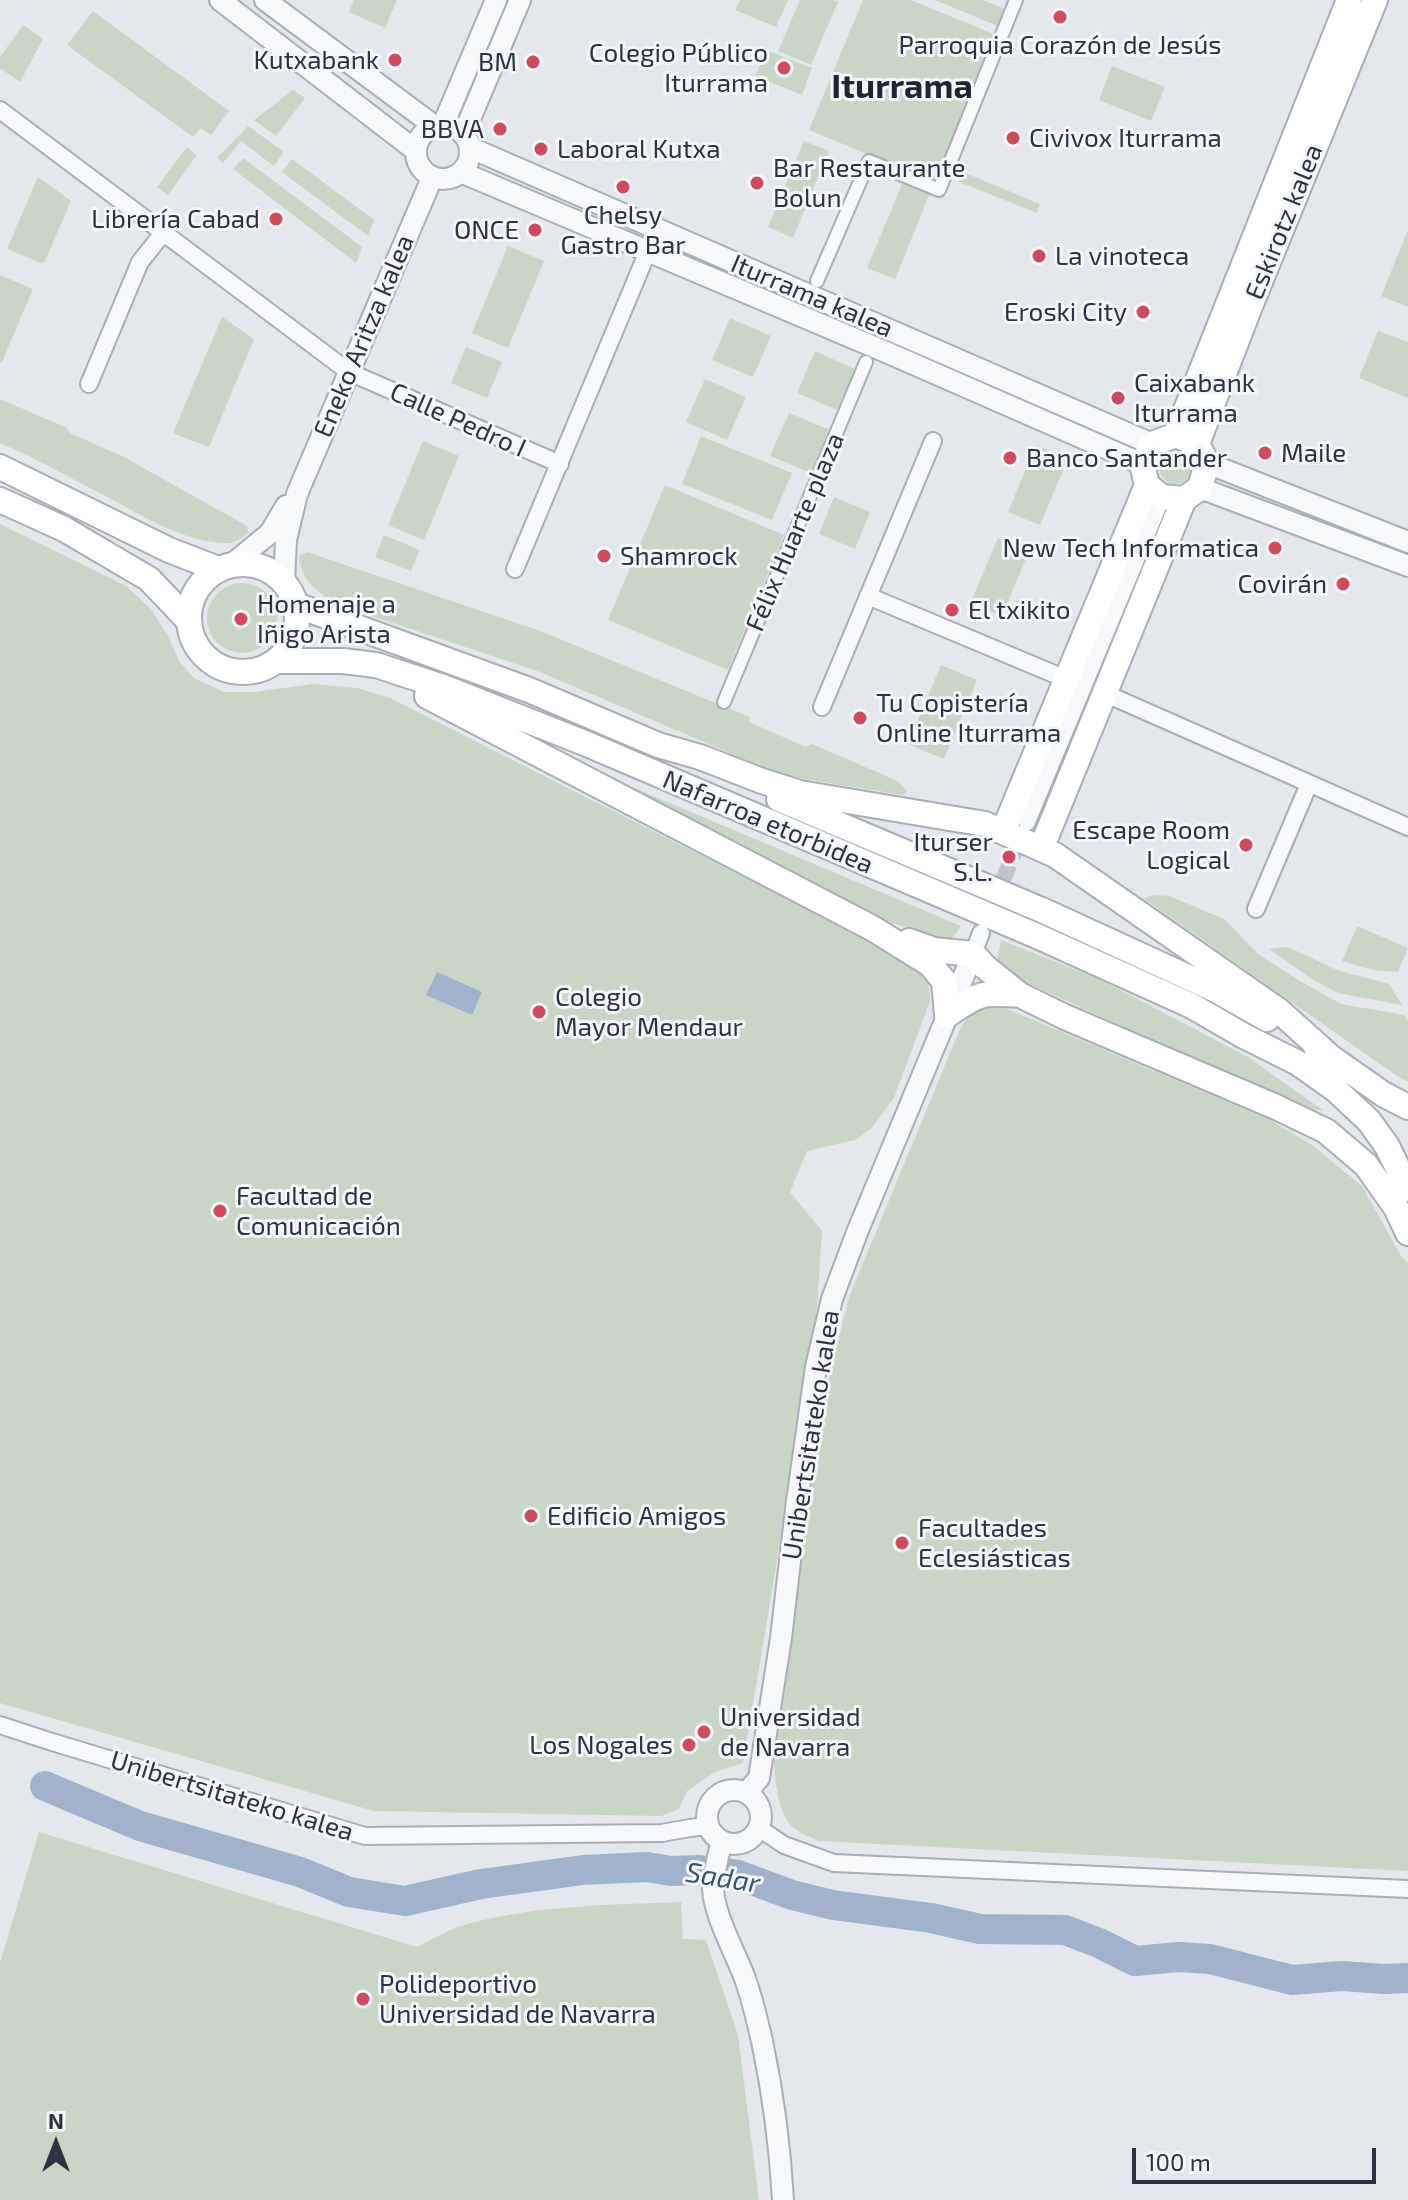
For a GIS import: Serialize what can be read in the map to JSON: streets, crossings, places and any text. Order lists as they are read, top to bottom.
{
  "streets": {
    "main road": ["Eskirotz kalea", "Nafarroa etorbidea"],
    "street": [
      "Iturrama kalea",
      "Eneko Aritza kalea",
      "Calle Pedro I",
      "Félix Huarte plaza",
      "Unibertsitateko kalea"
    ]
  },
  "crossings": [
    ["Iturrama kalea", "Eneko Aritza kalea"],
    ["Iturrama kalea", "Calle Pedro I"],
    ["Eneko Aritza kalea", "Calle Pedro I"],
    ["Eneko Aritza kalea", "Nafarroa etorbidea"]
  ],
  "districts": ["Iturrama"],
  "water": ["Sadar"],
  "places": [
    "Parroquia Corazón de Jesús",
    "Kutxabank",
    "BM",
    "Colegio Público Iturrama",
    "BBVA",
    "Civivox Iturrama",
    "Laboral Kutxa",
    "Bar Restaurante Bolun",
    "Chelsy Gastro Bar",
    "Librería Cabad",
    "ONCE",
    "La vinoteca",
    "Eroski City",
    "Caixabank Iturrama",
    "Maile",
    "Banco Santander",
    "New Tech Informatica",
    "Shamrock",
    "Covirán",
    "El txikito",
    "Homenaje a Iñigo Arista",
    "Tu Copistería Online Iturrama",
    "Escape Room Logical",
    "Iturser S.L.",
    "Colegio Mayor Mendaur",
    "Facultad de Comunicación",
    "Edificio Amigos",
    "Facultades Eclesiásticas",
    "Universidad de Navarra",
    "Los Nogales",
    "Polideportivo Universidad de Navarra"
  ],
  "scale_bar": "100 m",
  "north": "top"
}
